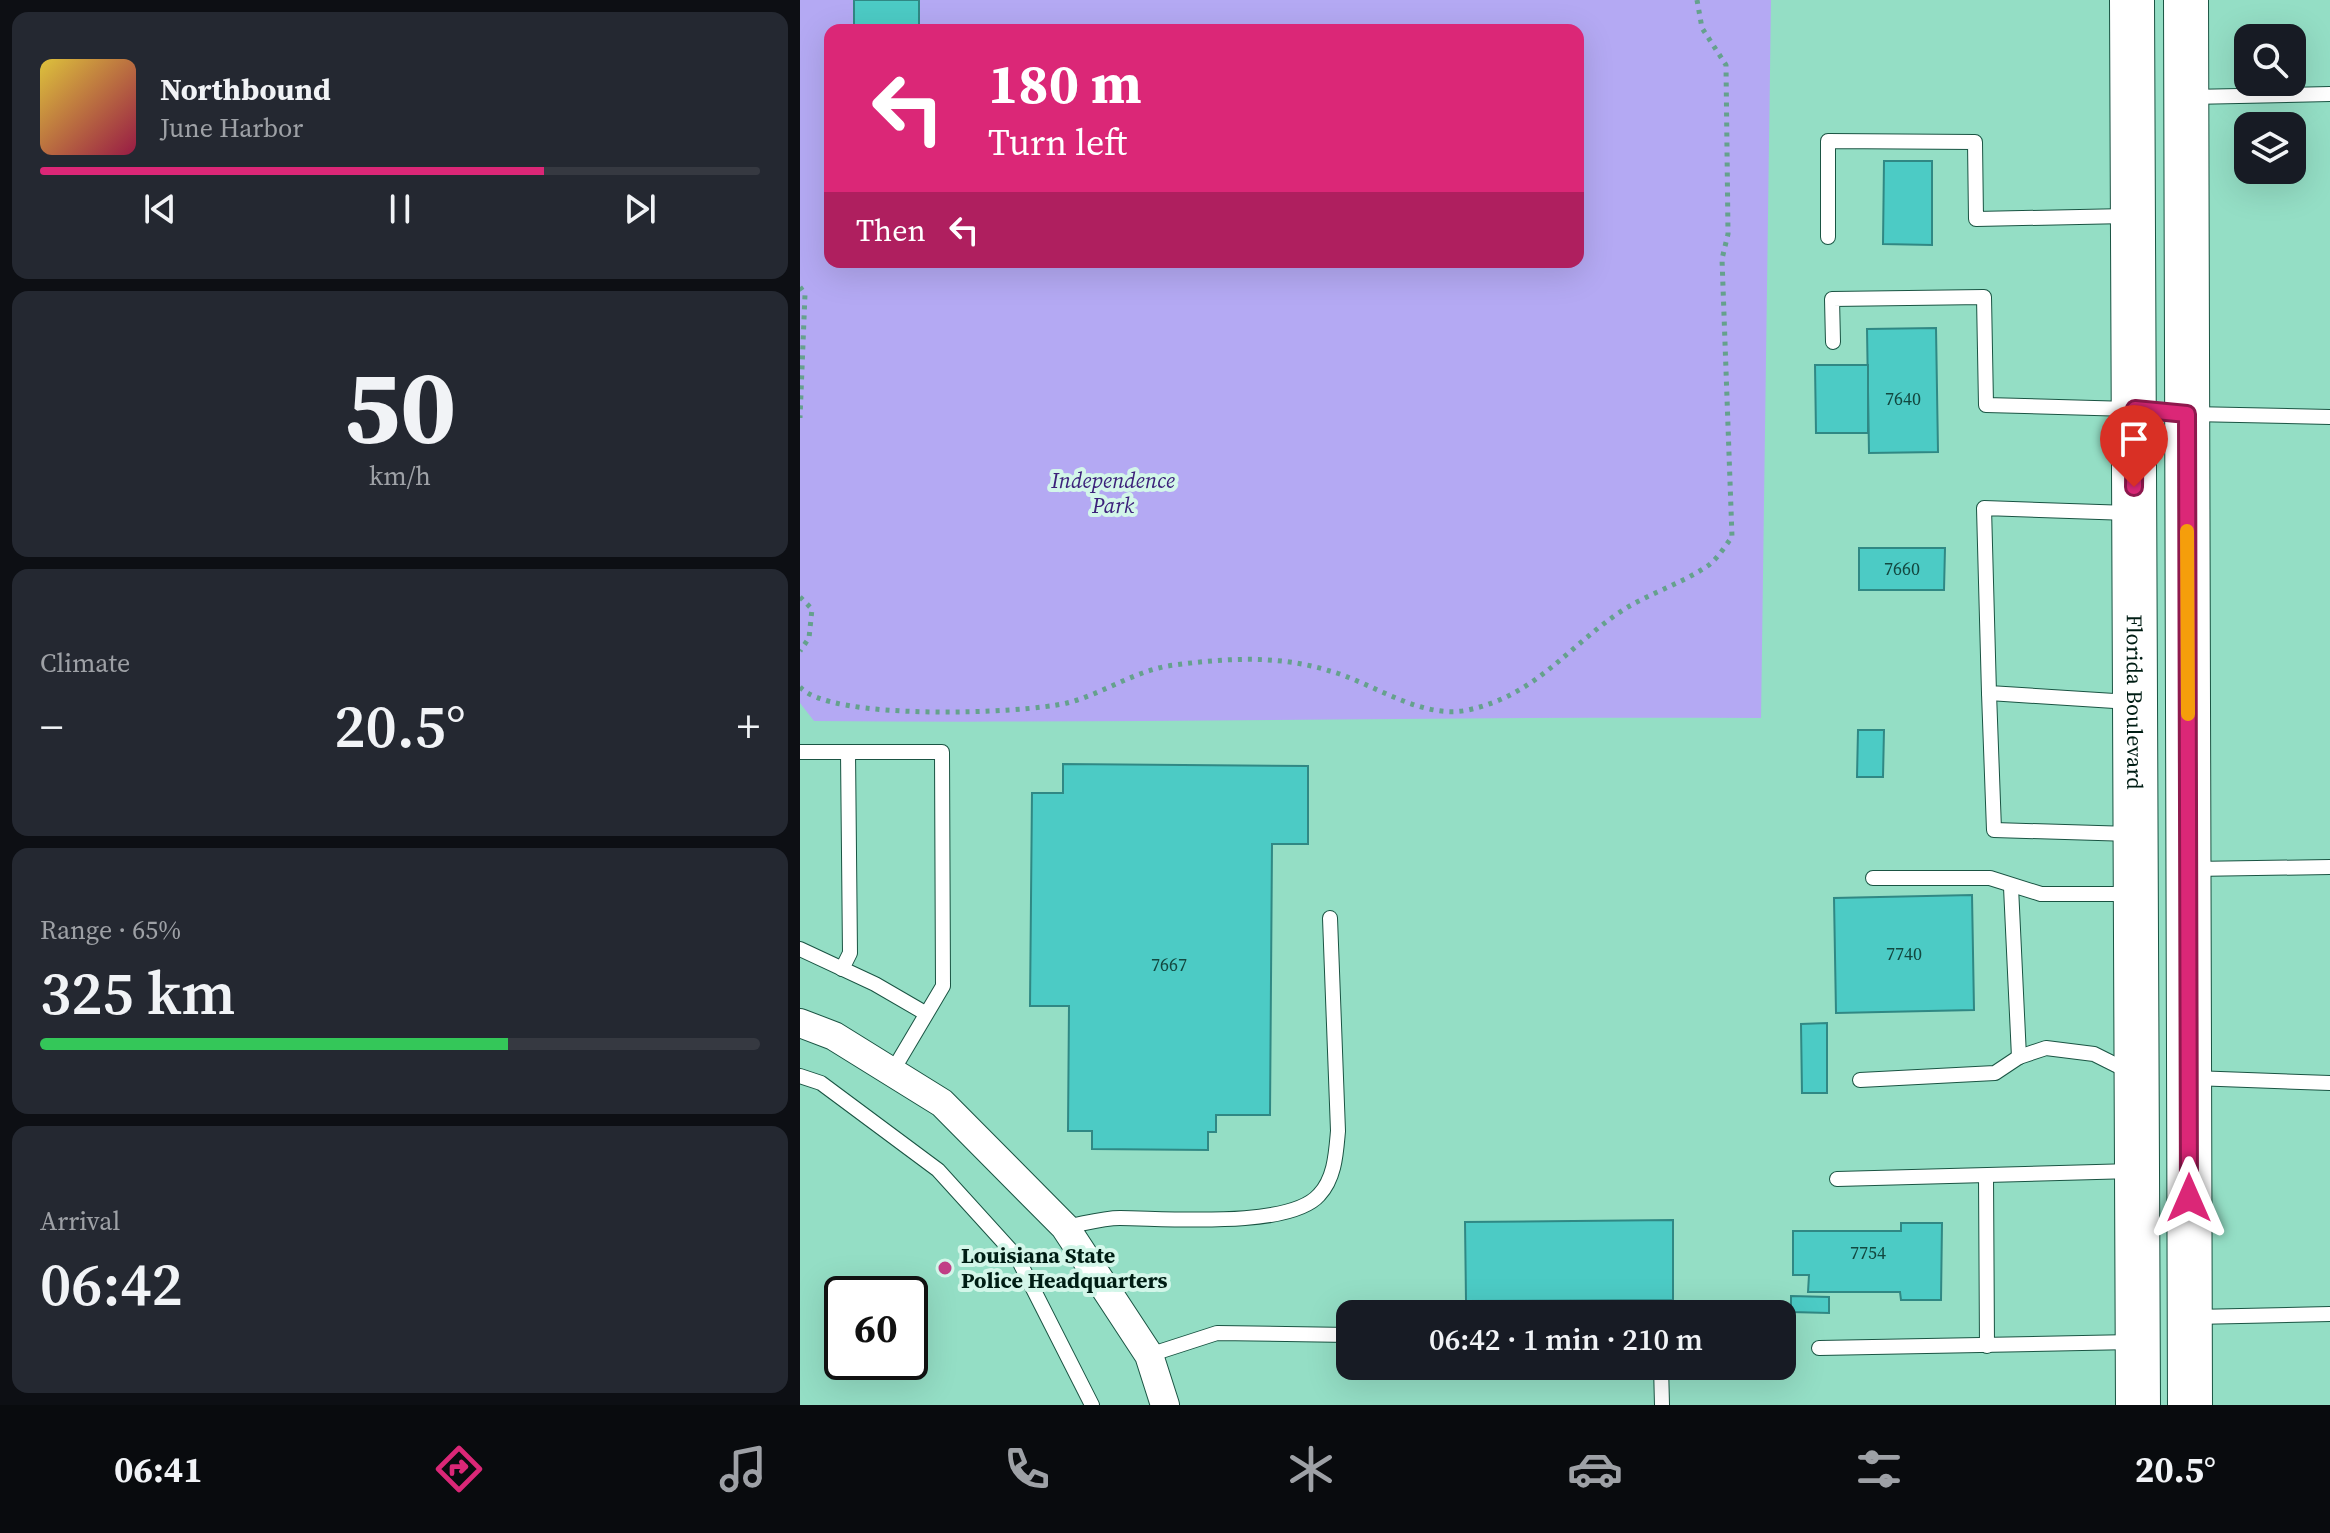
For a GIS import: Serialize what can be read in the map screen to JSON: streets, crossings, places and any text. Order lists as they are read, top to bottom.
{
  "streets": {
    "main road": ["Florida Boulevard"]
  },
  "parks": ["Independence Park"],
  "places": ["Louisiana State Police Headquarters"],
  "house_numbers": [
    "7640",
    "7660",
    "7740",
    "7667",
    "7754"
  ],
  "page": {
    "turn": ["180 m", "Turn left"],
    "song": ["Northbound", "June Harbor"],
    "then": "Then",
    "tile": [
      ["50", "km/h"],
      "Climate",
      ["Range · 65%", "325 km"],
      ["Arrival", "06:42"]
    ],
    "heat": ["−", "20.5°", "+"],
    "limit": "60",
    "trip": "06:42 · 1 min · 210 m",
    "tabs": ["06:41", "20.5°"]
  }
}
